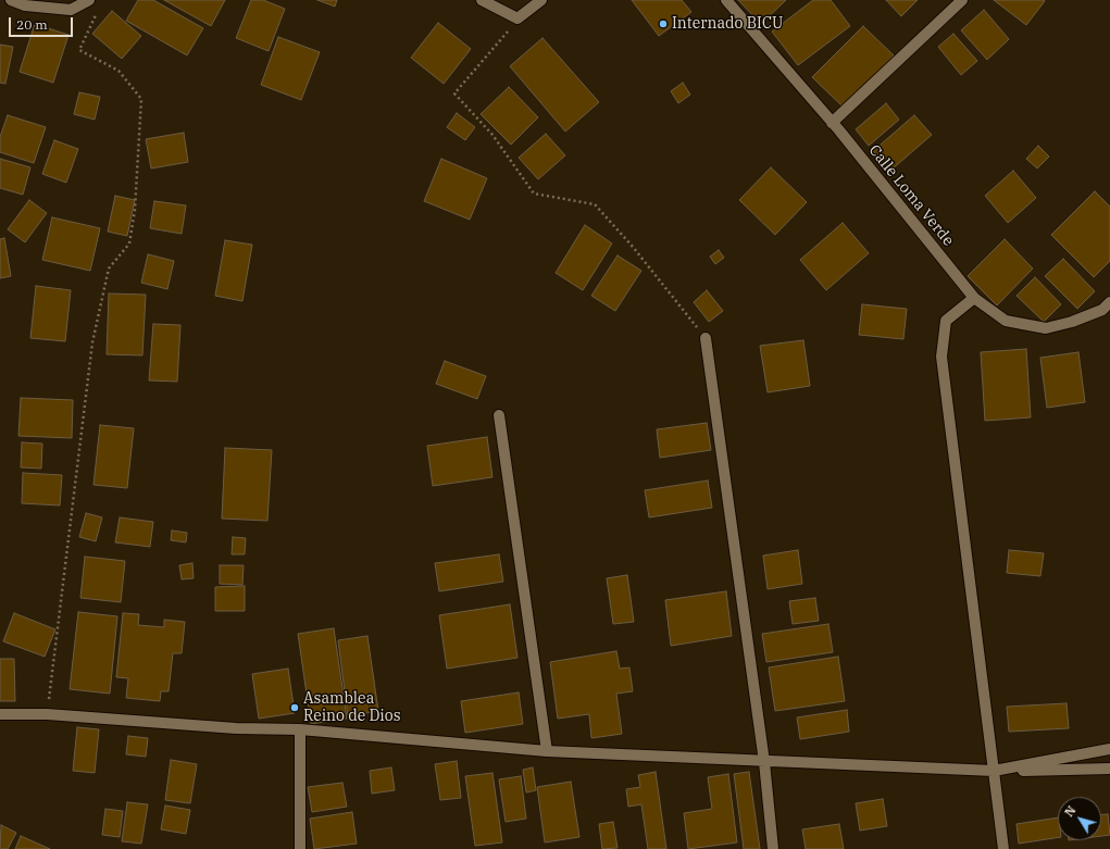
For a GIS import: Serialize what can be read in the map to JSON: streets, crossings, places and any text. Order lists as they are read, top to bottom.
{
  "streets": {
    "street": ["Calle Loma Verde"]
  },
  "places": ["Internado BICU", "Asamblea Reino de Dios"],
  "scale_bar": "20 m",
  "north": "top left"
}
